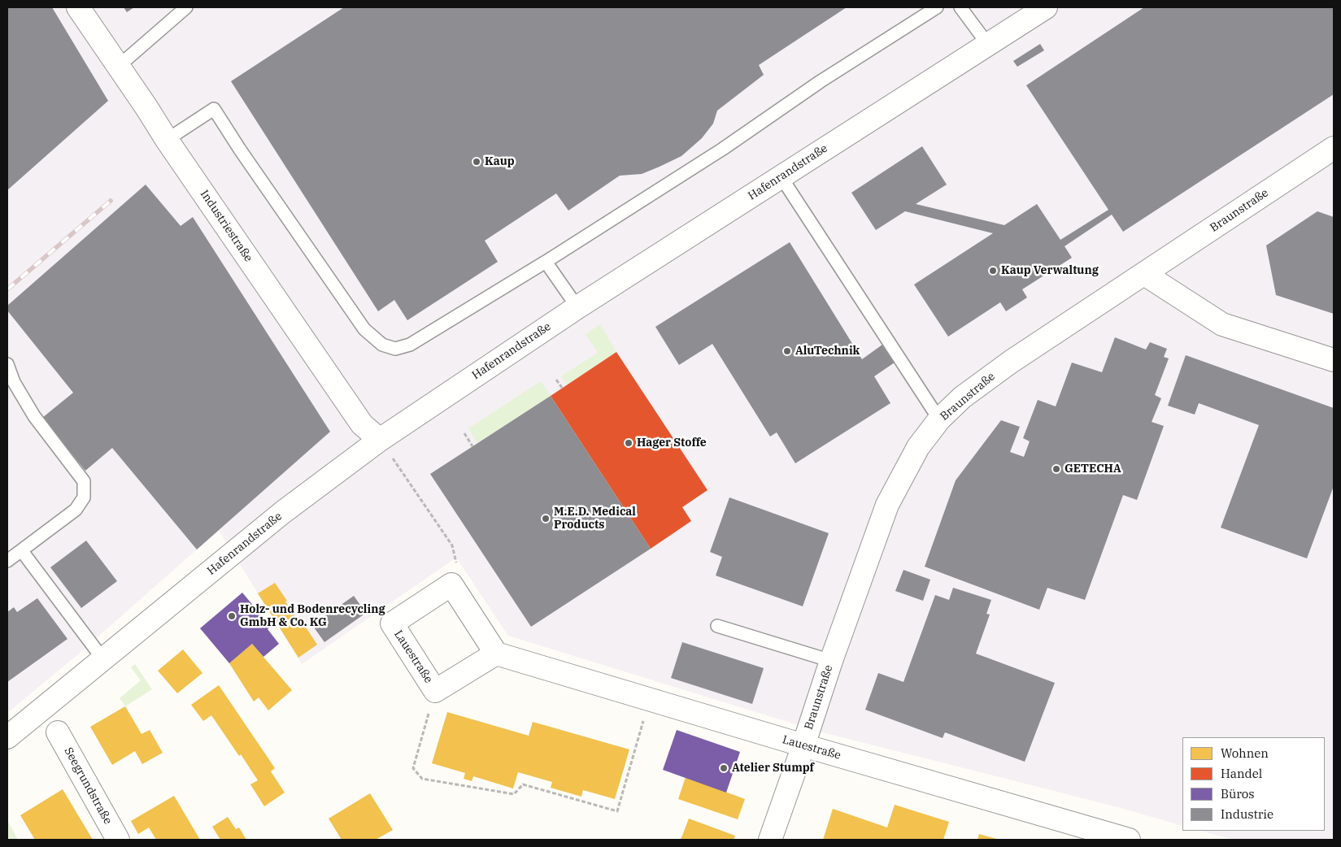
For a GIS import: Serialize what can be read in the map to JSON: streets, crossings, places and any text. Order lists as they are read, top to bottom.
{
  "streets": {
    "street": [
      "Hafenrandstraße",
      "Braunstraße",
      "Industriestraße",
      "Lauestraße",
      "Seegrundstraße"
    ]
  },
  "crossings": [
    ["Hafenrandstraße", "Industriestraße"],
    ["Braunstraße", "Lauestraße"]
  ],
  "places": [
    "Kaup",
    "Kaup Verwaltung",
    "AluTechnik",
    "Hager Stoffe",
    "GETECHA",
    "M.E.D. Medical Products",
    "Holz- und Bodenrecycling GmbH & Co. KG",
    "Atelier Stumpf"
  ],
  "legend": [
    "Wohnen",
    "Handel",
    "Büros",
    "Industrie"
  ]
}
